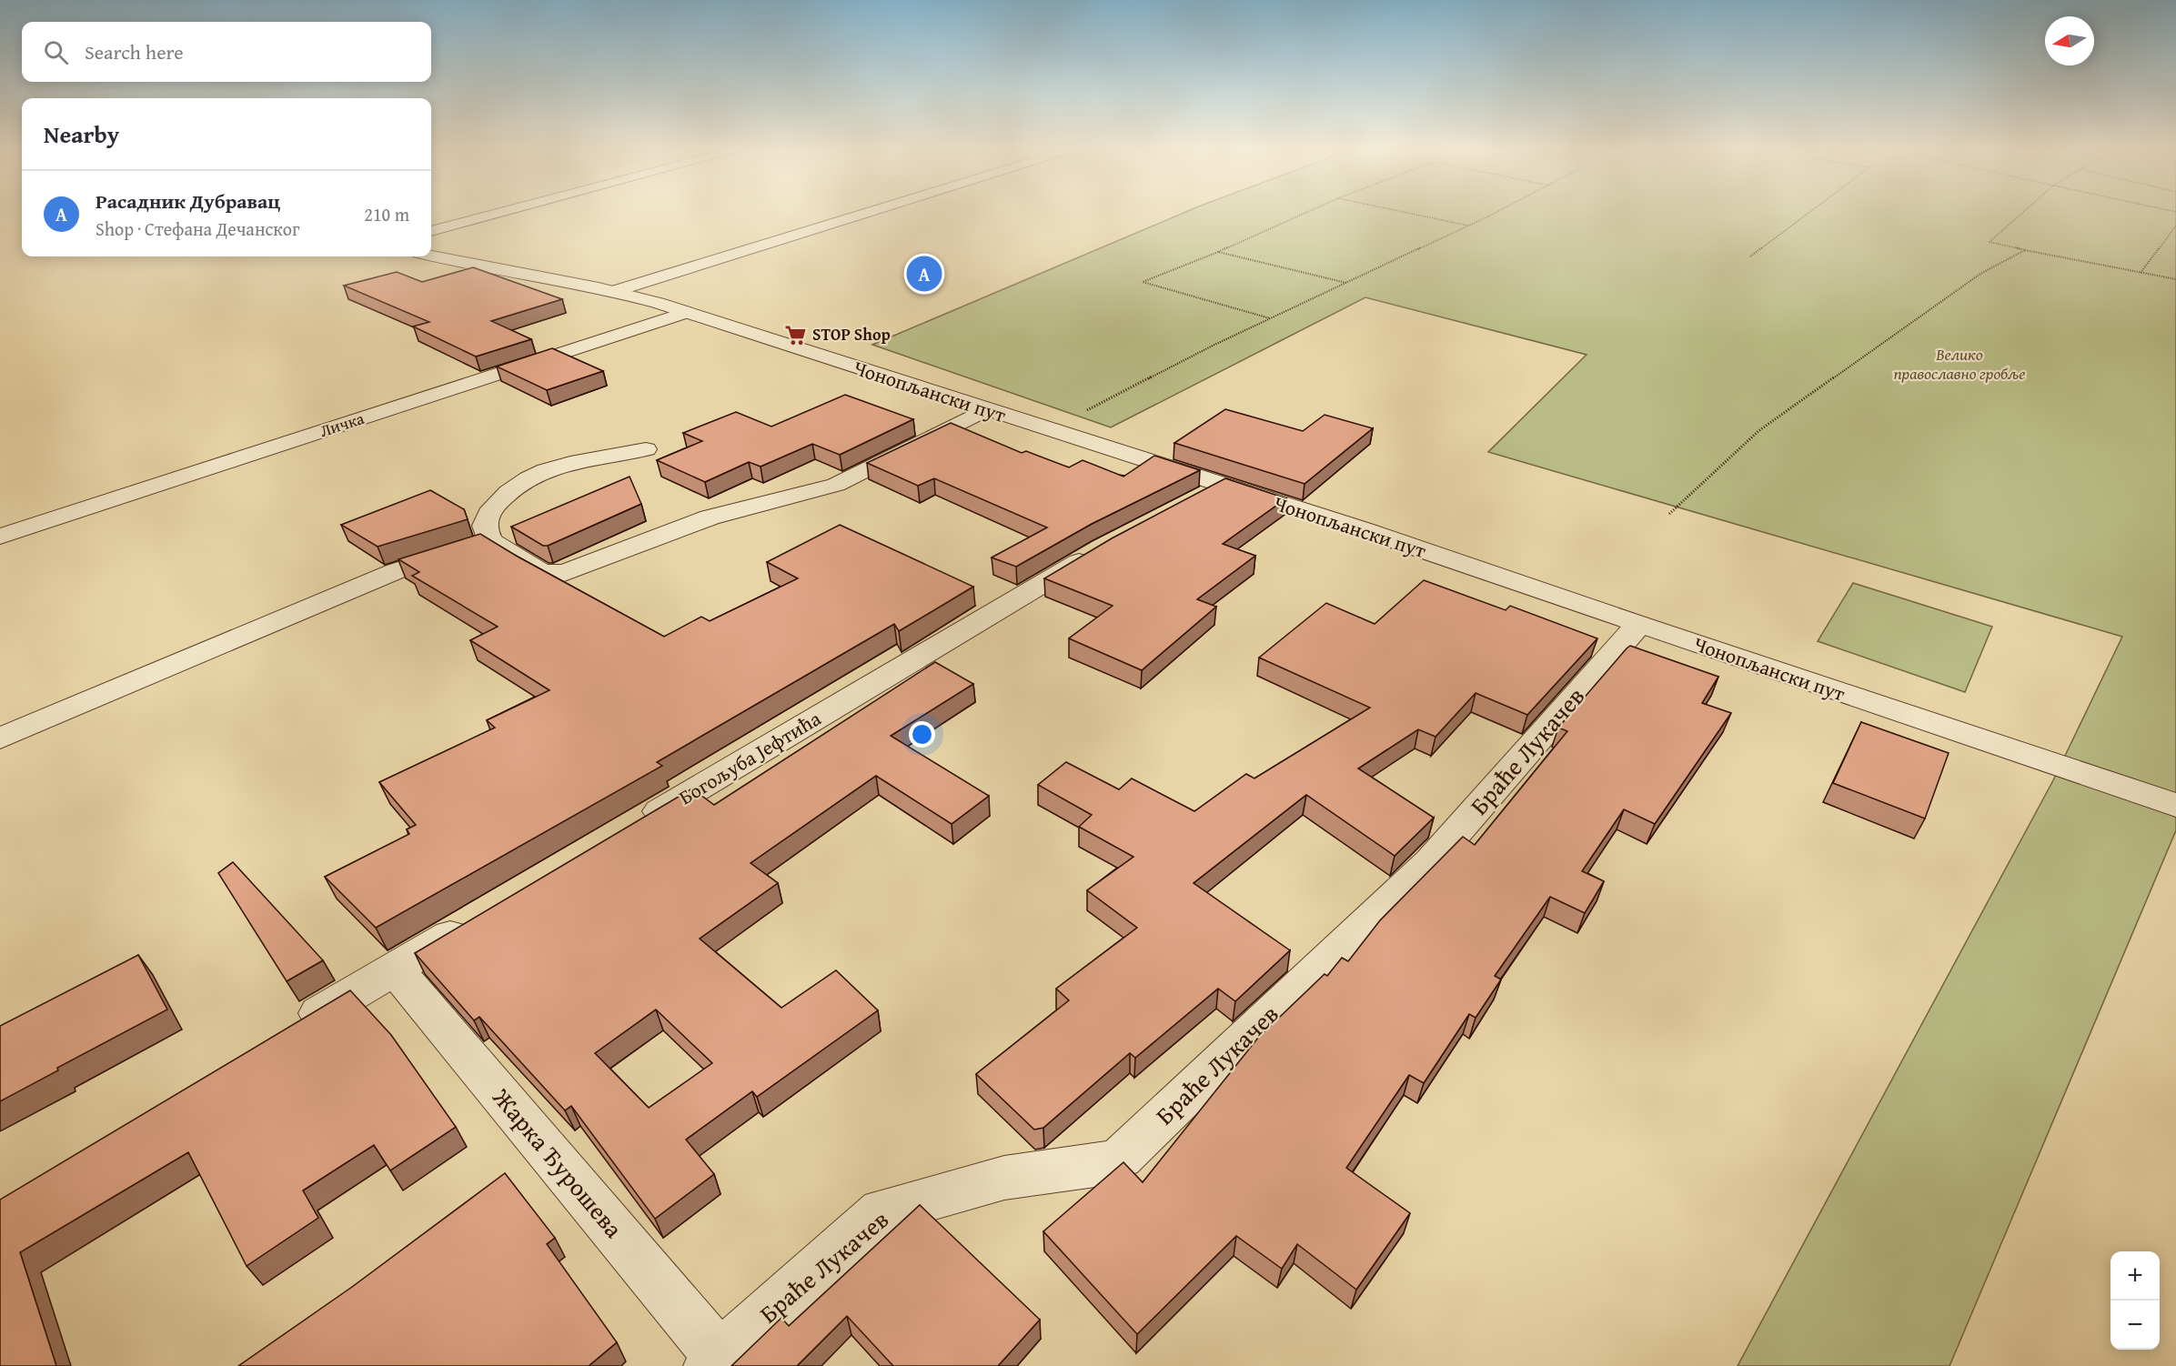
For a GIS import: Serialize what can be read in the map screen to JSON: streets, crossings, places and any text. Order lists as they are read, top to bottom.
{
  "streets": {
    "street": [
      "Чонопљански пут",
      "Личка",
      "Браће Лукачев",
      "Богољуба Јефтића",
      "Жарка Ђурошева"
    ]
  },
  "crossings": [
    ["Чонопљански пут", "Личка"],
    ["Чонопљански пут", "Браће Лукачев"],
    ["Браће Лукачев", "Жарка Ђурошева"]
  ],
  "parks": ["Велико православно гробље"],
  "places": {
    "supermarket": ["STOP Shop"]
  },
  "north": "left",
  "page": {
    "search": "Search here",
    "heading": "Nearby",
    "list": [
      {
        "mark": "A",
        "name": "Расадник Дубравац",
        "note": "Shop · Стефана Дечанског",
        "value": "210 m"
      }
    ],
    "pins": "A",
    "map_buttons": ["+", "−"]
  }
}
